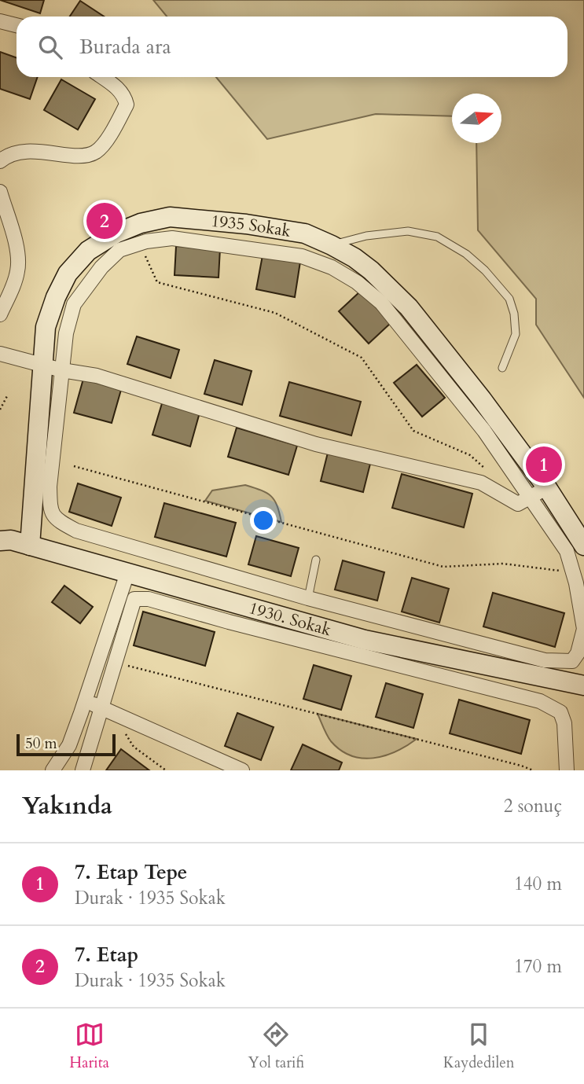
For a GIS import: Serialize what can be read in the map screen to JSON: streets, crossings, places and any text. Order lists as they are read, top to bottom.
{
  "streets": {
    "street": ["1935 Sokak", "1930. Sokak"]
  },
  "crossings": [
    ["1935 Sokak", "1930. Sokak"]
  ],
  "scale_bar": "50 m",
  "north": "right",
  "page": {
    "search": "Burada ara",
    "pins": ["2", "1"],
    "scale": "50 m",
    "heading": ["Yakında", "2 sonuç"],
    "list": [
      {
        "mark": "1",
        "name": "7. Etap Tepe",
        "note": "Durak · 1935 Sokak",
        "value": "140 m"
      },
      {
        "mark": "2",
        "name": "7. Etap",
        "note": "Durak · 1935 Sokak",
        "value": "170 m"
      }
    ],
    "nav": ["Harita", "Yol tarifi", "Kaydedilen"]
  }
}
